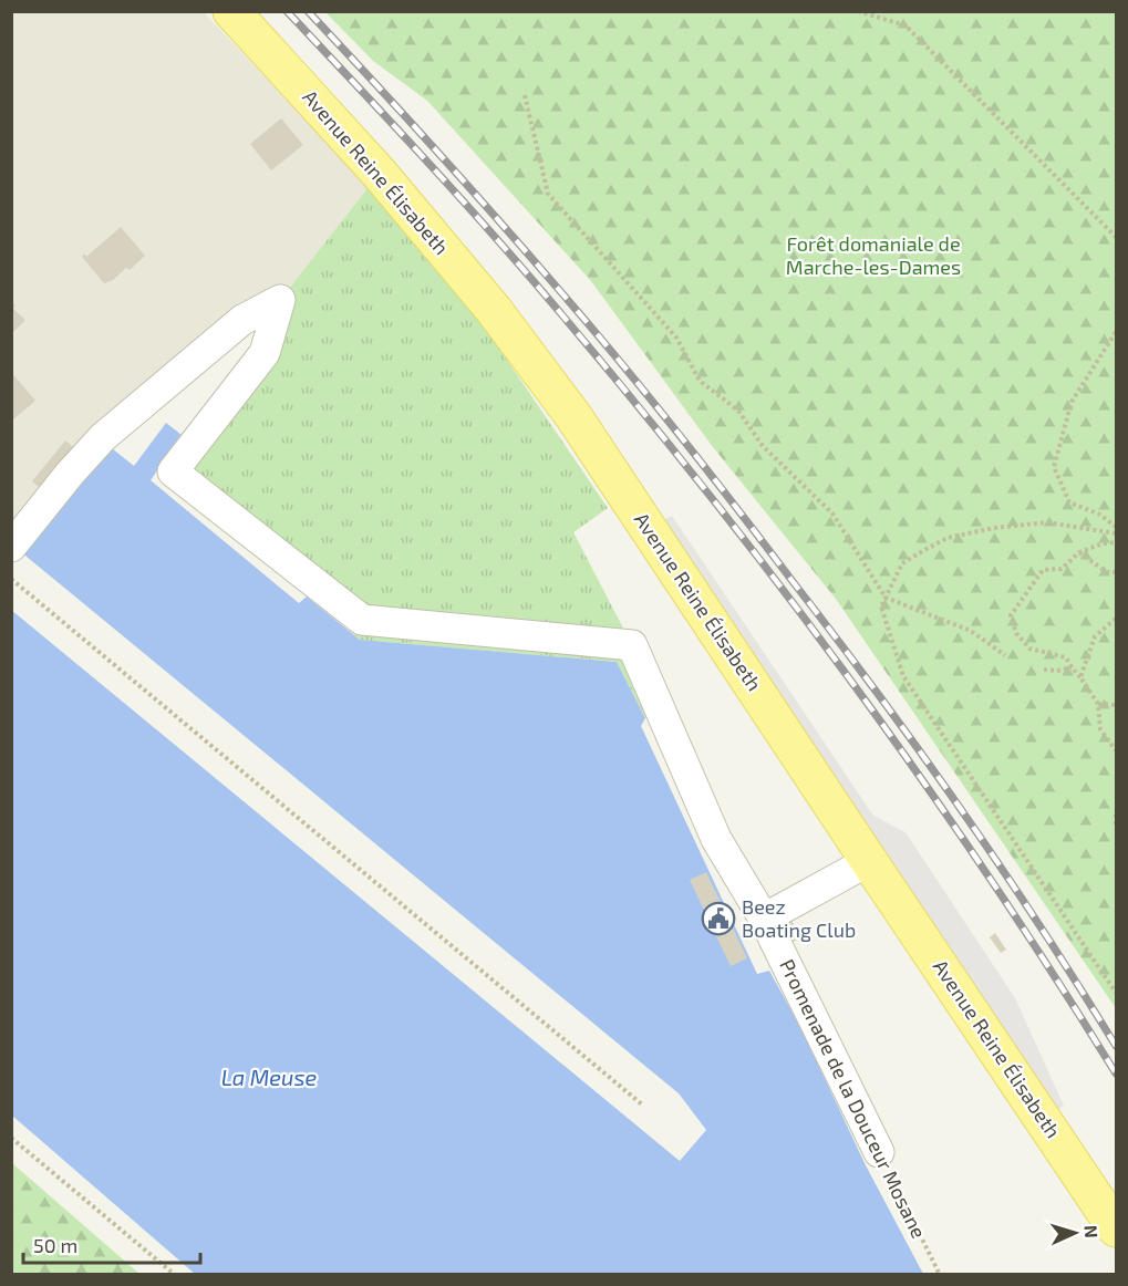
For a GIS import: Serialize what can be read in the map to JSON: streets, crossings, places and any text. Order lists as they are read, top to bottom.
{
  "streets": {
    "main road": ["Avenue Reine Élisabeth"],
    "street": ["Promenade de la Douceur Mosane"]
  },
  "water": ["La Meuse"],
  "parks": ["Forêt domaniale de Marche-les-Dames"],
  "places": {
    "public building": ["Beez Boating Club"]
  },
  "scale_bar": "50 m",
  "north": "right"
}
